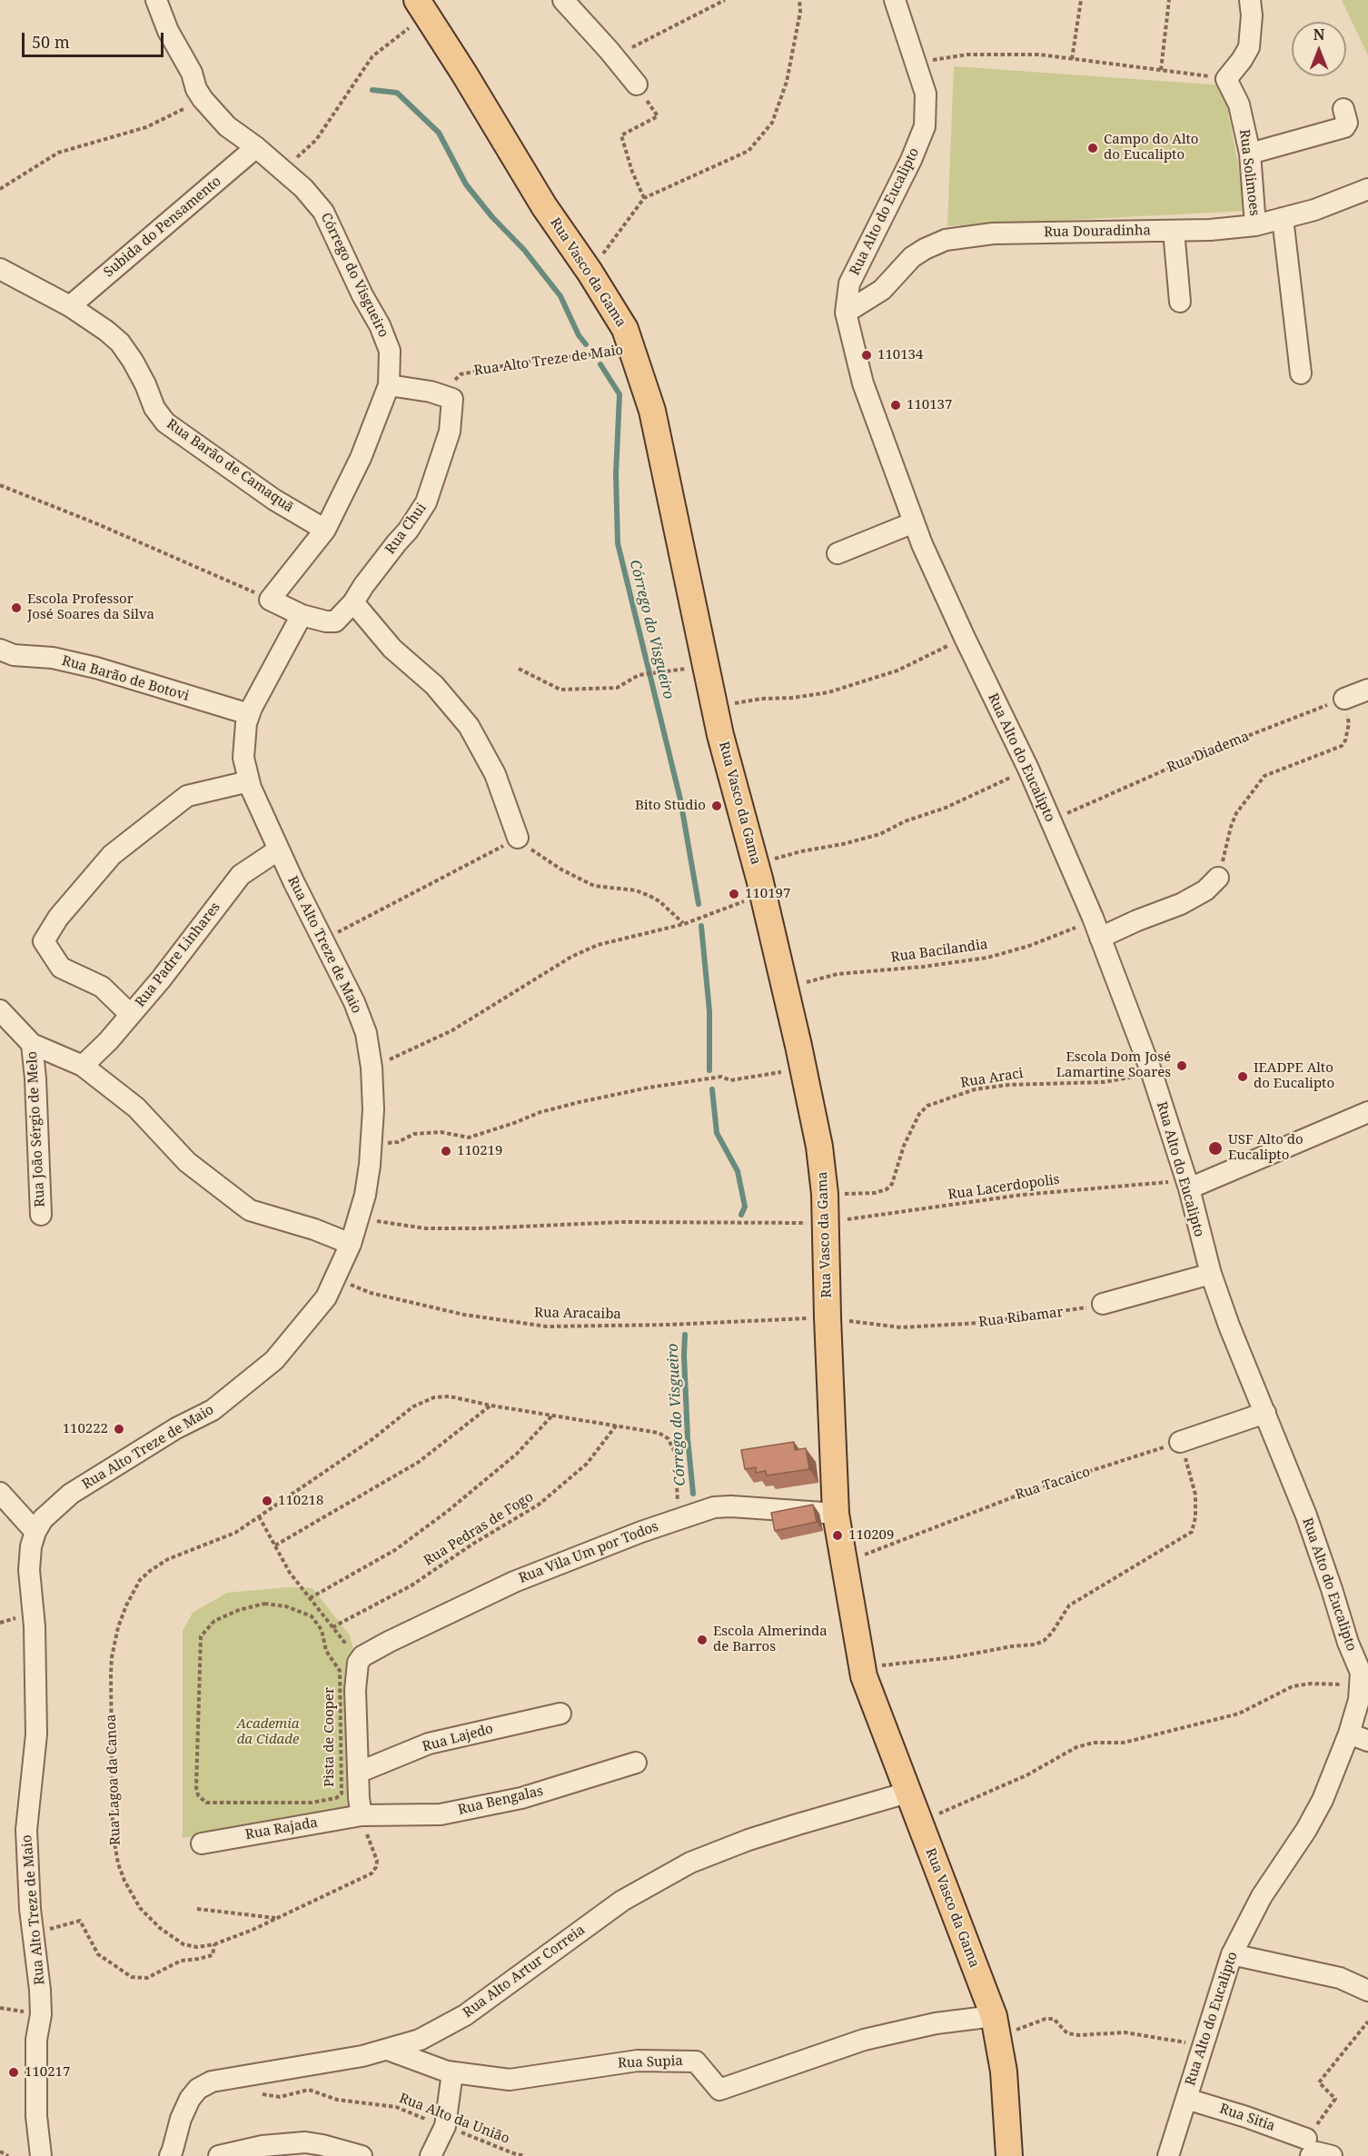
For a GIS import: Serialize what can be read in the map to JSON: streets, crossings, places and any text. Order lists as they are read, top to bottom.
{
  "streets": {
    "main road": ["Rua Vasco da Gama"],
    "street": [
      "Rua Solimoes",
      "Rua Alto do Eucalipto",
      "Subida do Pensamento",
      "Rua Douradinha",
      "Córrego do Visgueiro",
      "Rua Alto Treze de Maio",
      "Rua Barão de Camaquã",
      "Rua Chui",
      "Rua Barão de Botovi",
      "Rua Padre Linhares",
      "Rua João Sérgio de Melo",
      "Rua Vila Um por Todos",
      "Rua Lajedo",
      "Rua Bengalas",
      "Rua Rajada",
      "Rua Alto Artur Correia",
      "Rua Supia",
      "Rua Sitia"
    ],
    "path": [
      "Rua Diadema",
      "Rua Bacilandia",
      "Rua Araci",
      "Rua Lacerdopolis",
      "Rua Aracaiba",
      "Rua Ribamar",
      "Rua Tacaico",
      "Rua Pedras de Fogo",
      "Pista de Cooper",
      "Rua Lagoa da Canoa",
      "Rua Alto da União"
    ]
  },
  "crossings": [
    ["Rua Solimoes", "Rua Douradinha"],
    ["Rua Alto do Eucalipto", "Rua Douradinha"],
    ["Rua Alto do Eucalipto", "Rua Diadema"],
    ["Rua Alto do Eucalipto", "Rua Bacilandia"],
    ["Rua Alto do Eucalipto", "Rua Araci"],
    ["Rua Alto do Eucalipto", "Rua Lacerdopolis"],
    ["Rua Alto do Eucalipto", "Rua Sitia"],
    ["Subida do Pensamento", "Córrego do Visgueiro"],
    ["Subida do Pensamento", "Rua Barão de Camaquã"],
    ["Rua Vasco da Gama", "Rua Alto Treze de Maio"],
    ["Rua Vasco da Gama", "Rua Bacilandia"],
    ["Rua Vasco da Gama", "Rua Araci"],
    ["Rua Vasco da Gama", "Rua Lacerdopolis"],
    ["Rua Vasco da Gama", "Rua Aracaiba"],
    ["Rua Vasco da Gama", "Rua Ribamar"],
    ["Rua Vasco da Gama", "Rua Tacaico"],
    ["Rua Vasco da Gama", "Rua Vila Um por Todos"],
    ["Rua Vasco da Gama", "Rua Alto Artur Correia"],
    ["Rua Vasco da Gama", "Rua Supia"],
    ["Rua Alto Treze de Maio", "Rua Chui"],
    ["Rua Alto Treze de Maio", "Rua Barão de Botovi"],
    ["Rua Alto Treze de Maio", "Rua Padre Linhares"],
    ["Rua Alto Treze de Maio", "Rua Lacerdopolis"],
    ["Rua Alto Treze de Maio", "Rua Aracaiba"],
    ["Rua Aracaiba", "Rua Ribamar"],
    ["Rua Pedras de Fogo", "Rua Lagoa da Canoa"],
    ["Rua Vila Um por Todos", "Rua Lagoa da Canoa"],
    ["Rua Lagoa da Canoa", "Rua Bengalas"],
    ["Rua Lagoa da Canoa", "Rua Rajada"],
    ["Rua Bengalas", "Rua Rajada"],
    ["Rua Alto Artur Correia", "Rua Supia"]
  ],
  "water": ["Córrego do Visgueiro"],
  "parks": ["Academia da Cidade"],
  "places": [
    "Campo do Alto do Eucalipto",
    "110134",
    "110137",
    "Escola Professor José Soares da Silva",
    "Bito Studio",
    "110197",
    "Escola Dom José Lamartine Soares",
    "IEADPE Alto do Eucalipto",
    "USF Alto do Eucalipto",
    "110219",
    "110222",
    "110218",
    "110209",
    "Escola Almerinda de Barros",
    "110217"
  ],
  "scale_bar": "50 m",
  "north": "top"
}
